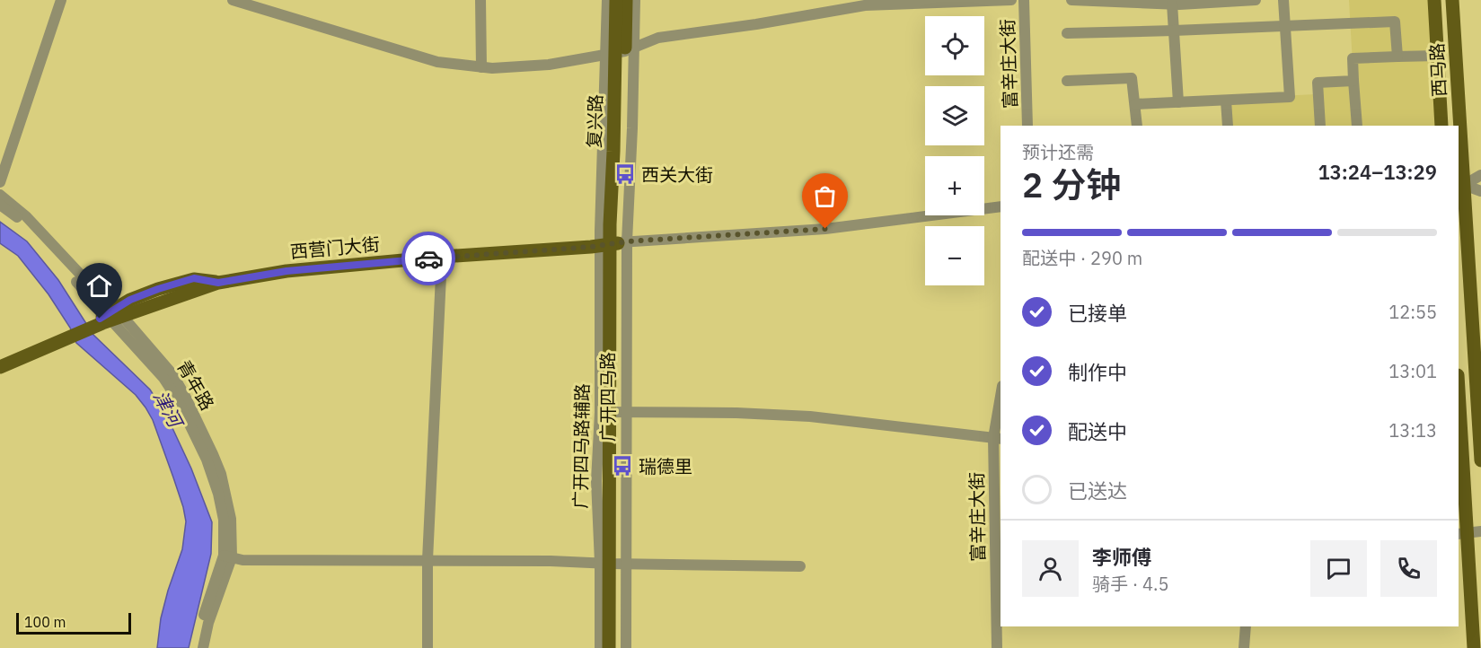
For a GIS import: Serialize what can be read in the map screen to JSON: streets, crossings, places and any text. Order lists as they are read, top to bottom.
{
  "streets": {
    "main road": [
      "西马路",
      "复兴路",
      "西营门大街",
      "广开四马路"
    ],
    "street": ["富辛庄大街", "青年路", "广开四马路辅路"]
  },
  "crossings": [
    ["复兴路", "西营门大街"],
    ["复兴路", "广开四马路"],
    ["西营门大街", "青年路"],
    ["西营门大街", "广开四马路"],
    ["广开四马路", "广开四马路辅路"]
  ],
  "water": ["津河"],
  "places": {
    "bus stop": ["西关大街", "瑞德里"]
  },
  "scale_bar": "100 m",
  "page": {
    "map_buttons": ["+", "−"],
    "heading": ["2 分钟", "预计还需", "13:24–13:29"],
    "panel": ["李师傅", "骑手 · 4.5"],
    "bar": "配送中 · 290 m",
    "list": [
      ["已接单", "12:55"],
      ["制作中", "13:01"],
      ["配送中", "13:13"],
      "已送达"
    ],
    "scale": "100 m"
  }
}
